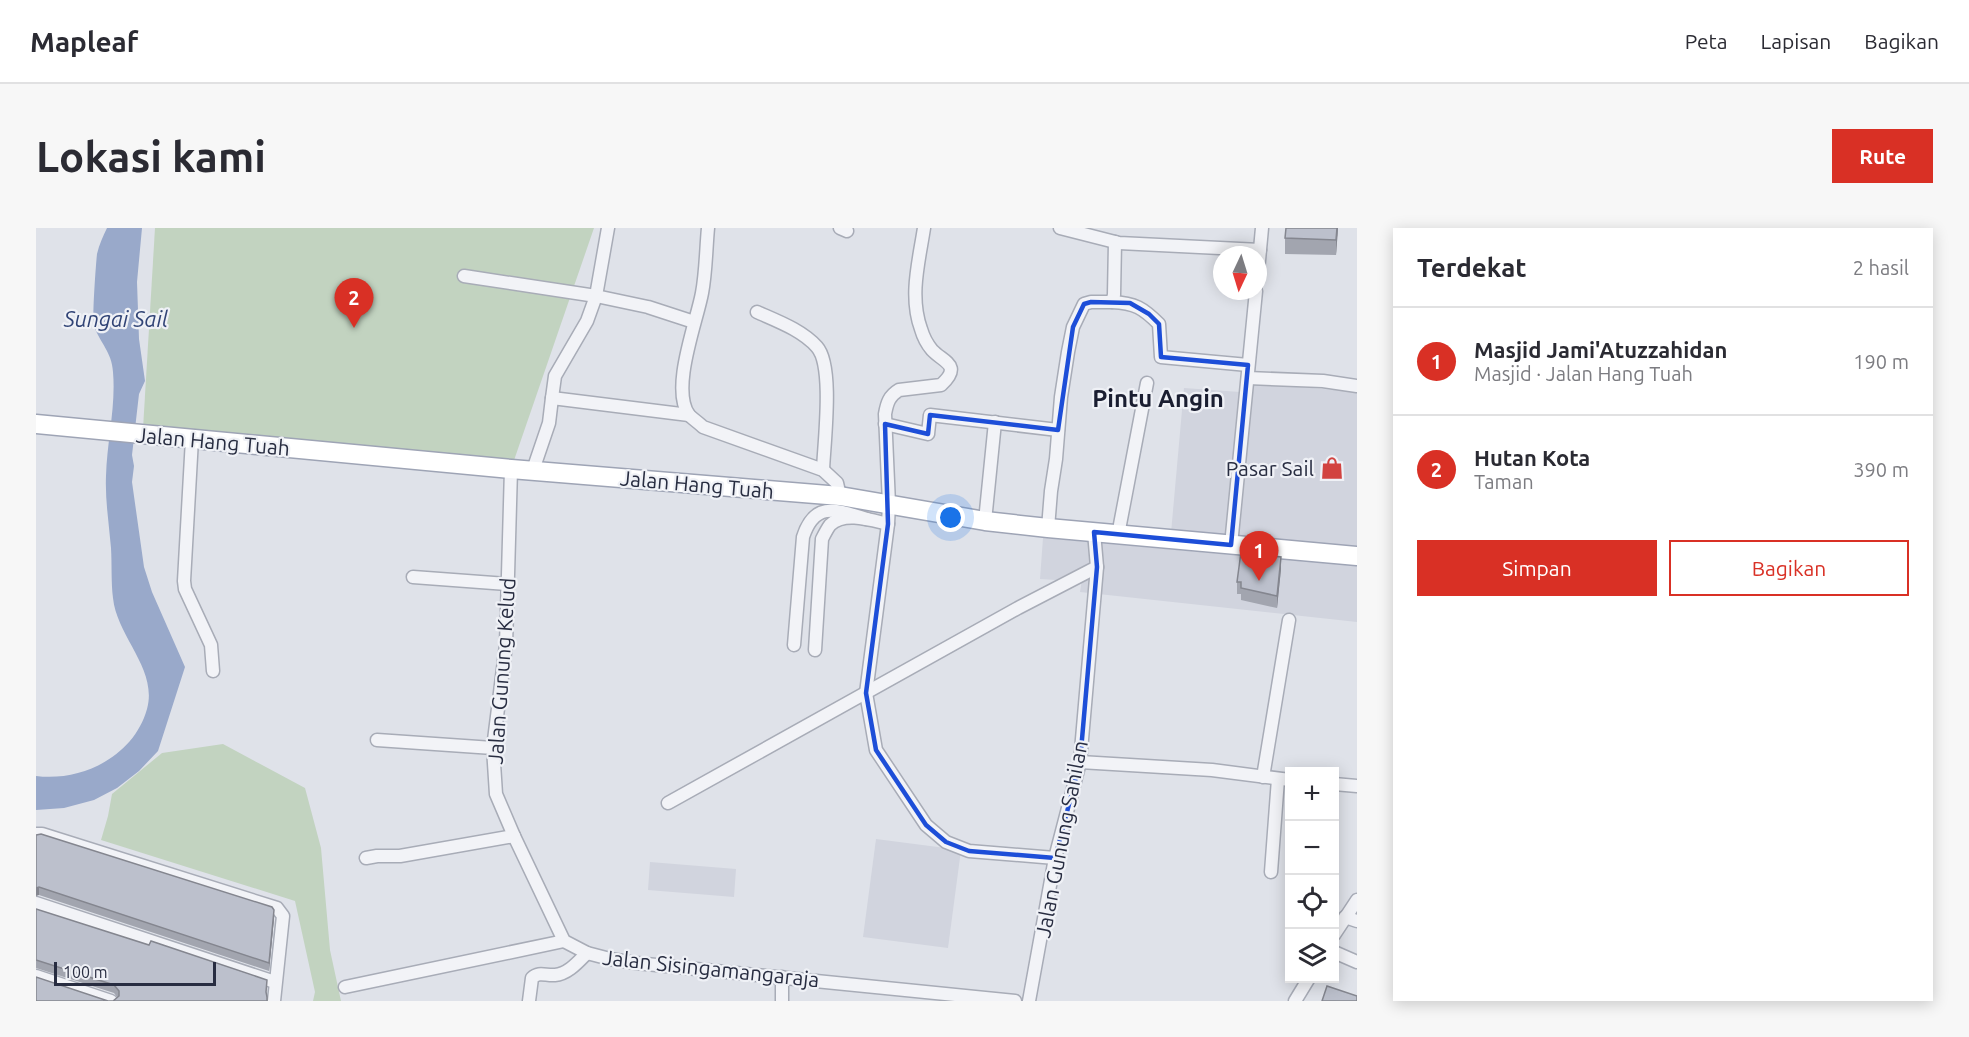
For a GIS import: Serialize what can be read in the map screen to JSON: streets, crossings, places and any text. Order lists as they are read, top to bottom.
{
  "streets": {
    "main road": ["Jalan Hang Tuah"],
    "street": ["Jalan Gunung Kelud", "Jalan Gunung Sahilan", "Jalan Sisingamangaraja"]
  },
  "crossings": [
    ["Jalan Hang Tuah", "Jalan Gunung Kelud"],
    ["Jalan Hang Tuah", "Jalan Gunung Sahilan"]
  ],
  "districts": ["Pintu Angin"],
  "water": ["Sungai Sail"],
  "places": {
    "shop": ["Pasar Sail"]
  },
  "scale_bar": "100 m",
  "north": "bottom",
  "page": {
    "header": "Mapleaf",
    "nav": ["Peta", "Lapisan", "Bagikan"],
    "buttons": [
      "Rute",
      ["Simpan", "Bagikan"]
    ],
    "title": "Lokasi kami",
    "heading": ["Terdekat", "2 hasil"],
    "pins": ["2", "1"],
    "list": [
      {
        "mark": "1",
        "name": "Masjid Jami'Atuzzahidan",
        "note": "Masjid · Jalan Hang Tuah",
        "value": "190 m"
      },
      {
        "mark": "2",
        "name": "Hutan Kota",
        "note": "Taman",
        "value": "390 m"
      }
    ],
    "map_buttons": ["+", "−"],
    "scale": "100 m"
  }
}
